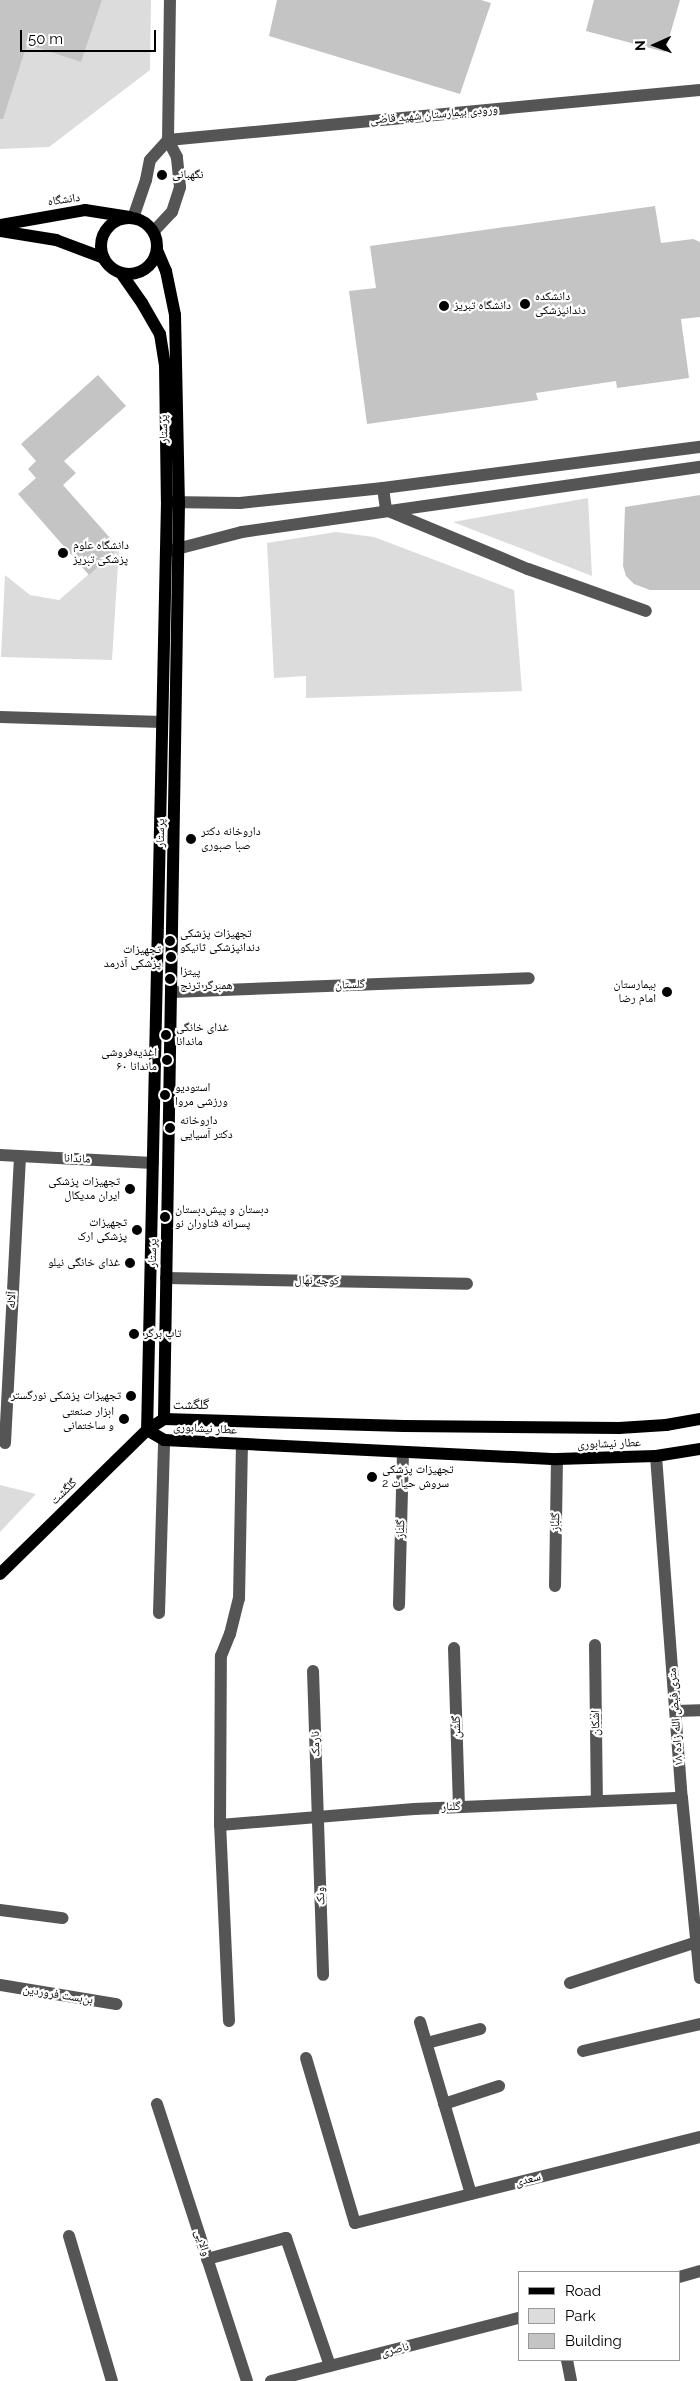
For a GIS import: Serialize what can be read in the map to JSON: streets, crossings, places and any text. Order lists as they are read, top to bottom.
{
  "streets": {
    "main road": [
      "دانشگاه",
      "پرستار",
      "عطار نیشابوری",
      "گلگشت"
    ],
    "street": [
      "ورودی بیمارستان شهید قاضی",
      "گلستان",
      "ماندانا",
      "کوچه نهال",
      "آلاله",
      "گلباز",
      "گلناز",
      "۱۸ متری فیض الله زاده",
      "اشکان",
      "گلشن",
      "نارمک",
      "گلنار",
      "ونک",
      "بن‌بست فروردین",
      "سعدی",
      "والایی",
      "ناصری"
    ]
  },
  "crossings": [
    ["دانشگاه", "پرستار"],
    ["پرستار", "گلستان"],
    ["پرستار", "ماندانا"],
    ["پرستار", "کوچه نهال"],
    ["پرستار", "عطار نیشابوری"],
    ["پرستار", "گلگشت"],
    ["ماندانا", "آلاله"],
    ["عطار نیشابوری", "گلگشت"],
    ["عطار نیشابوری", "گلباز"],
    ["عطار نیشابوری", "گلناز"],
    ["عطار نیشابوری", "۱۸ متری فیض الله زاده"],
    ["۱۸ متری فیض الله زاده", "گلنار"],
    ["اشکان", "گلنار"],
    ["گلشن", "گلنار"],
    ["نارمک", "گلنار"],
    ["نارمک", "ونک"],
    ["گلنار", "ونک"]
  ],
  "districts": ["گلگشت"],
  "places": [
    "نگهبانی",
    "دانشکده دندانپزشکی",
    "دانشگاه تبریز",
    "دانشگاه علوم پزشکی تبریز",
    "داروخانه دکتر صبا صبوری",
    "تجهیزات پزشکی دندانپزشکی ثانیکو",
    "تجهیزات پزشکی آذرمد",
    "پیتزا همبرگر ترنج",
    "بیمارستان امام رضا",
    "غذای خانگی ماندانا",
    "اغذیه‌فروشی ماندانا ۶۰",
    "استودیو ورزشی مروا",
    "داروخانه دکتر آسیایی",
    "تجهیزات پزشکی ایران مدیکال",
    "دبستان و پیش‌دبستان پسرانه فناوران نو",
    "تجهیزات پزشکی ارک",
    "غذای خانگی نیلو",
    "تاپ برگر",
    "تجهیزات پزشکی نورگستر",
    "ابزار صنعتی و ساختمانی",
    "تجهیزات پزشکی سروش حیات 2"
  ],
  "legend": ["Road", "Park", "Building"],
  "scale_bar": "50 m",
  "north": "left"
}
